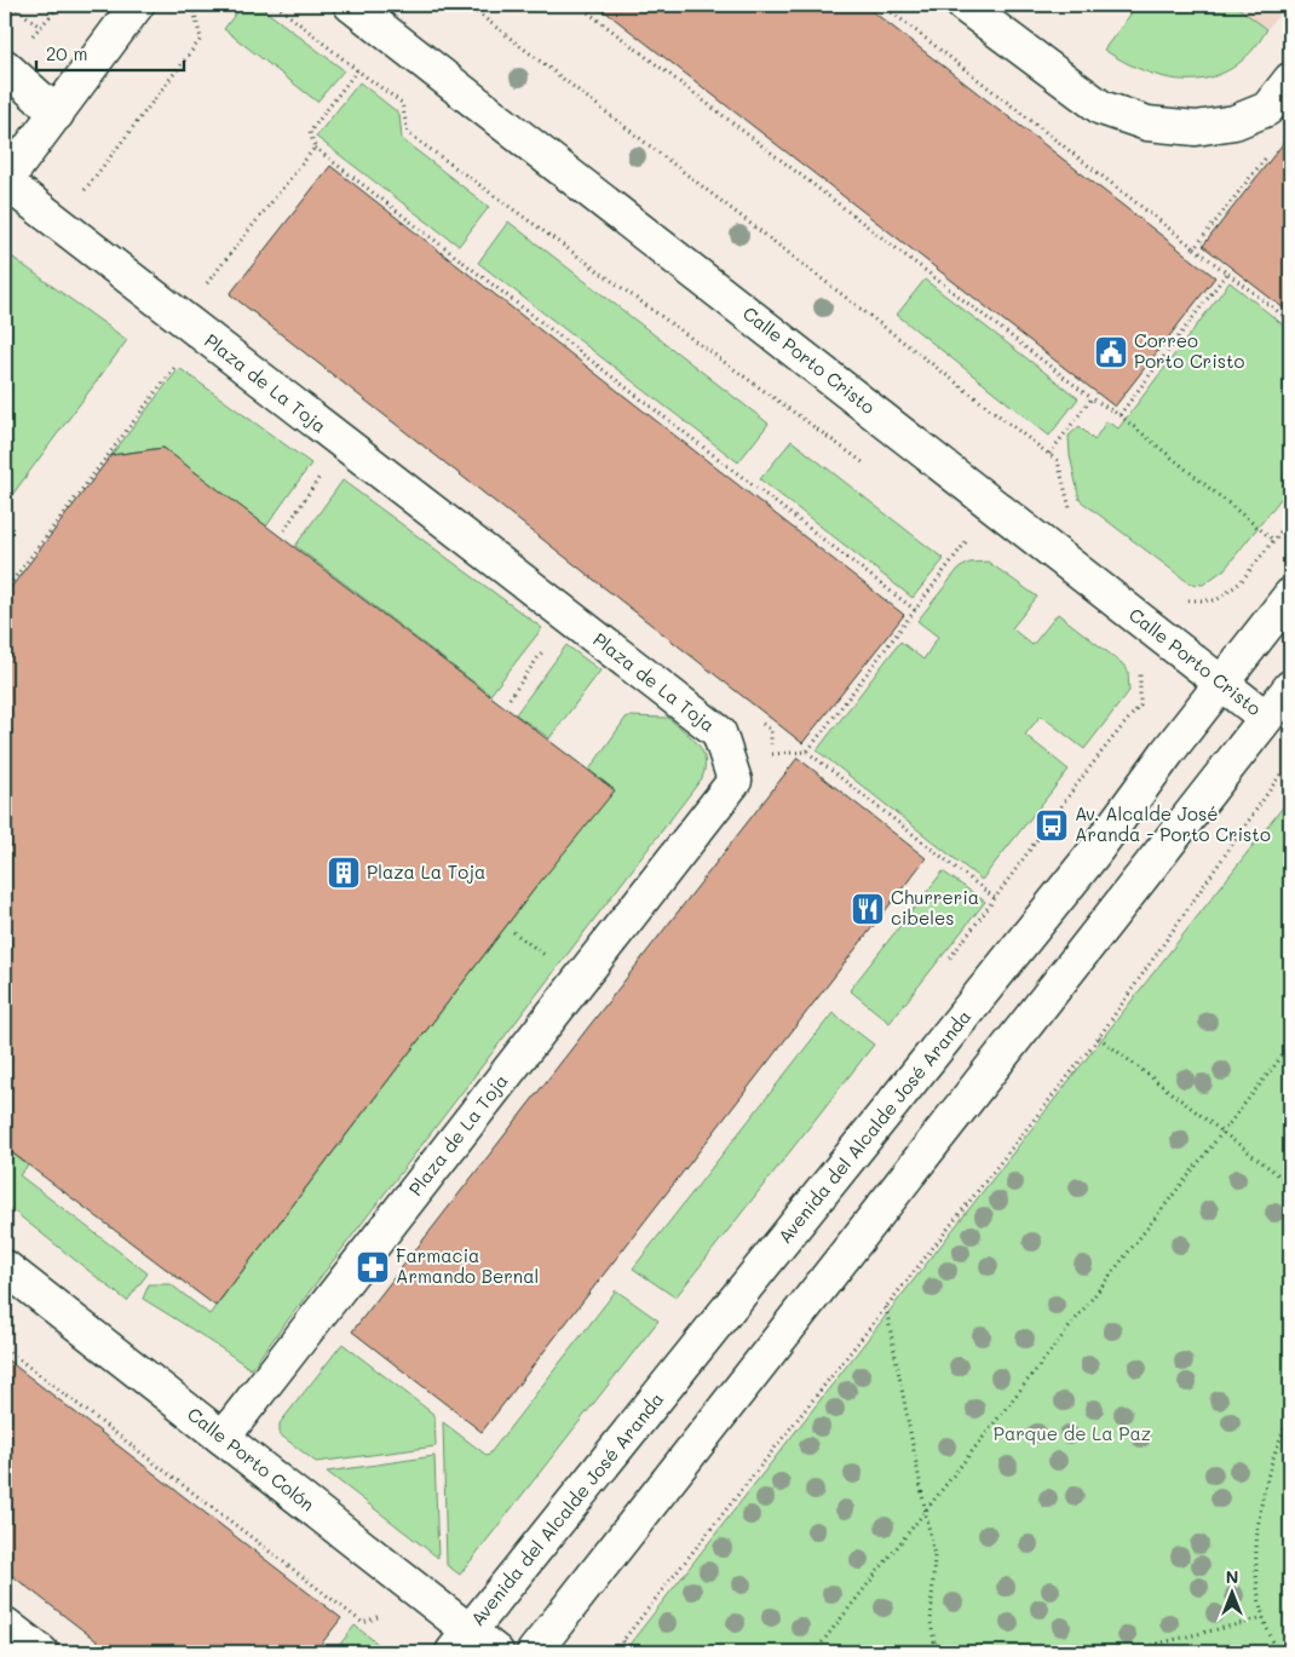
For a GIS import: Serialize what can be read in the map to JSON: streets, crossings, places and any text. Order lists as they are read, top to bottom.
{
  "streets": {
    "street": [
      "Calle Porto Cristo",
      "Plaza de La Toja",
      "Avenida del Alcalde José Aranda",
      "Calle Porto Colón"
    ]
  },
  "crossings": [
    ["Calle Porto Cristo", "Avenida del Alcalde José Aranda"],
    ["Plaza de La Toja", "Calle Porto Colón"],
    ["Avenida del Alcalde José Aranda", "Calle Porto Colón"]
  ],
  "parks": ["Parque de La Paz"],
  "places": {
    "public building": ["Correo Porto Cristo"],
    "bus stop": ["Av. Alcalde José Aranda - Porto Cristo"],
    "building": ["Plaza La Toja"],
    "restaurant": ["Churreria cibeles"],
    "pharmacy": ["Farmacia Armando Bernal"]
  },
  "scale_bar": "20 m",
  "north": "top"
}
